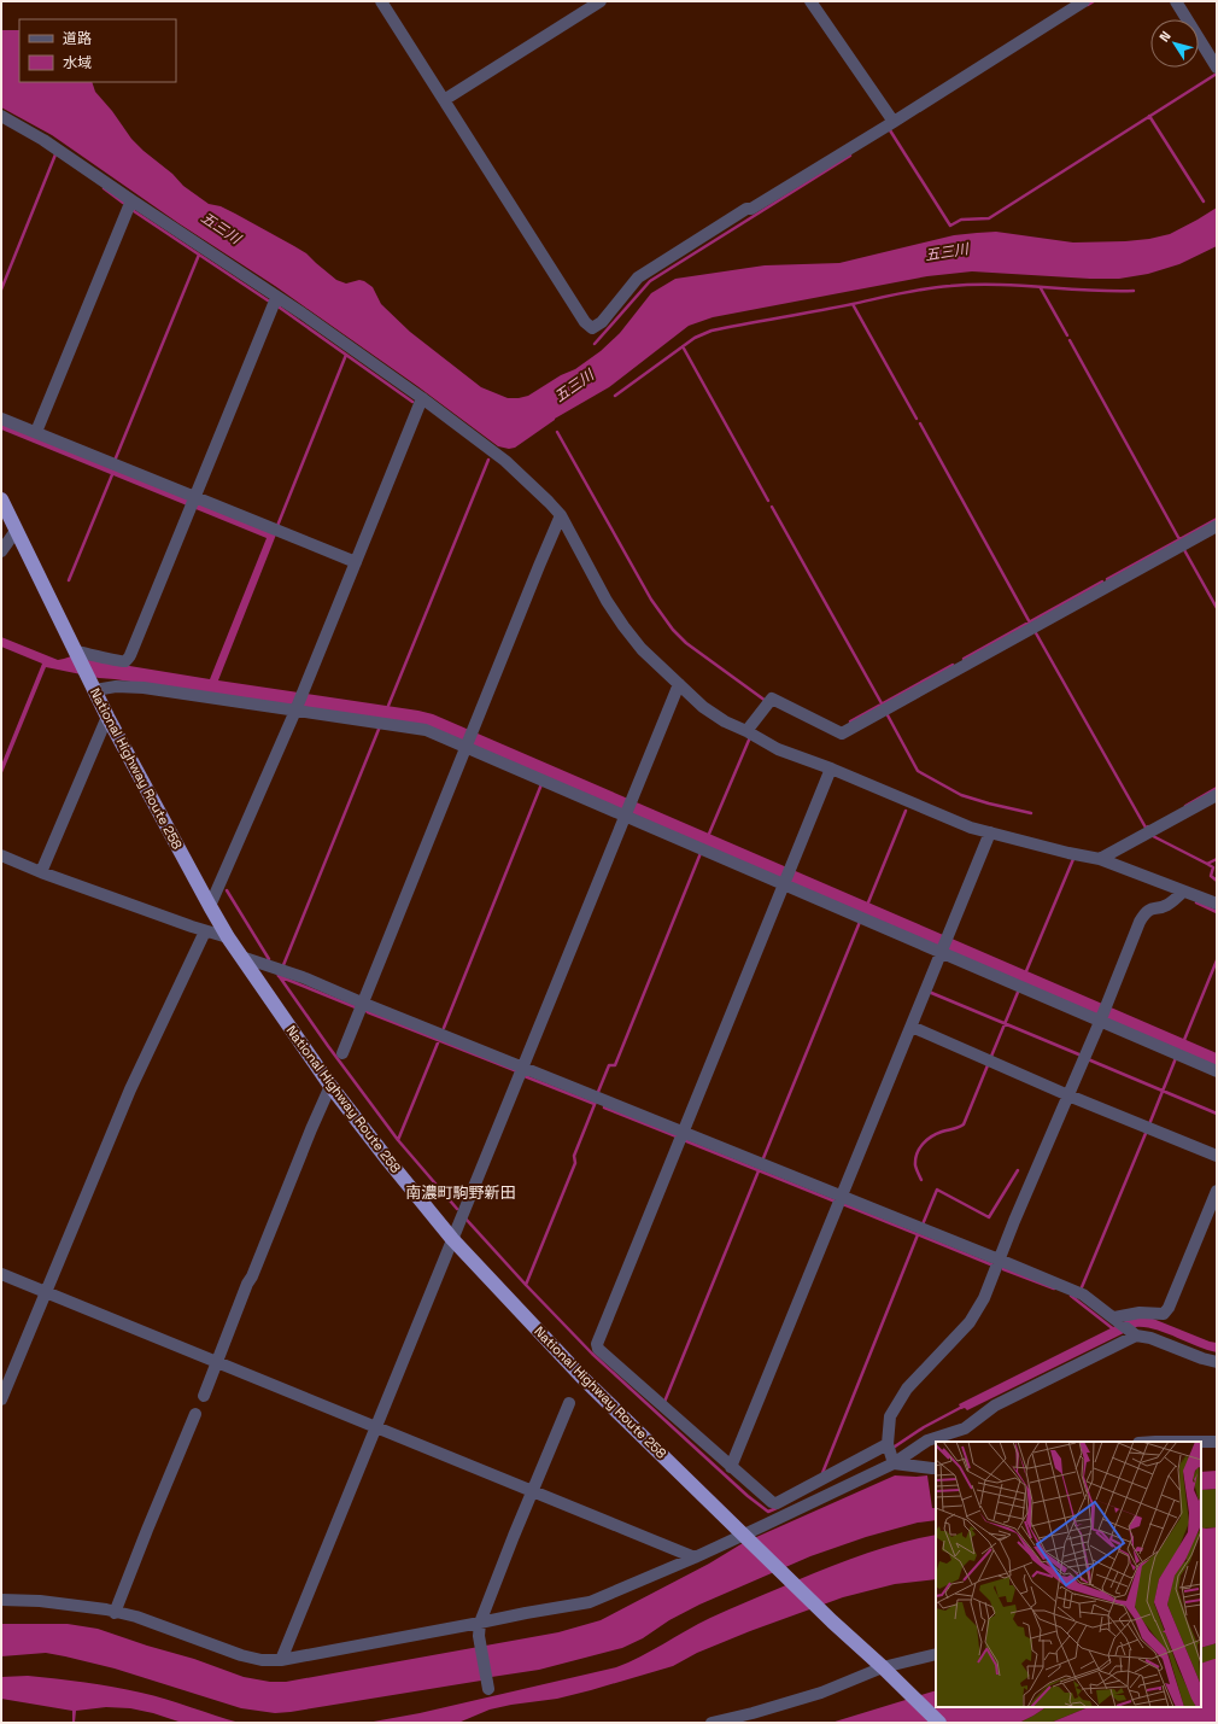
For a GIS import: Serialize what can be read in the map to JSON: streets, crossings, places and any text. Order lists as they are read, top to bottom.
{
  "streets": {
    "highway": ["National Highway Route 258"]
  },
  "districts": ["南濃町駒野新田"],
  "water": ["五三川"],
  "legend": ["道路", "水域"],
  "north": "top left"
}
